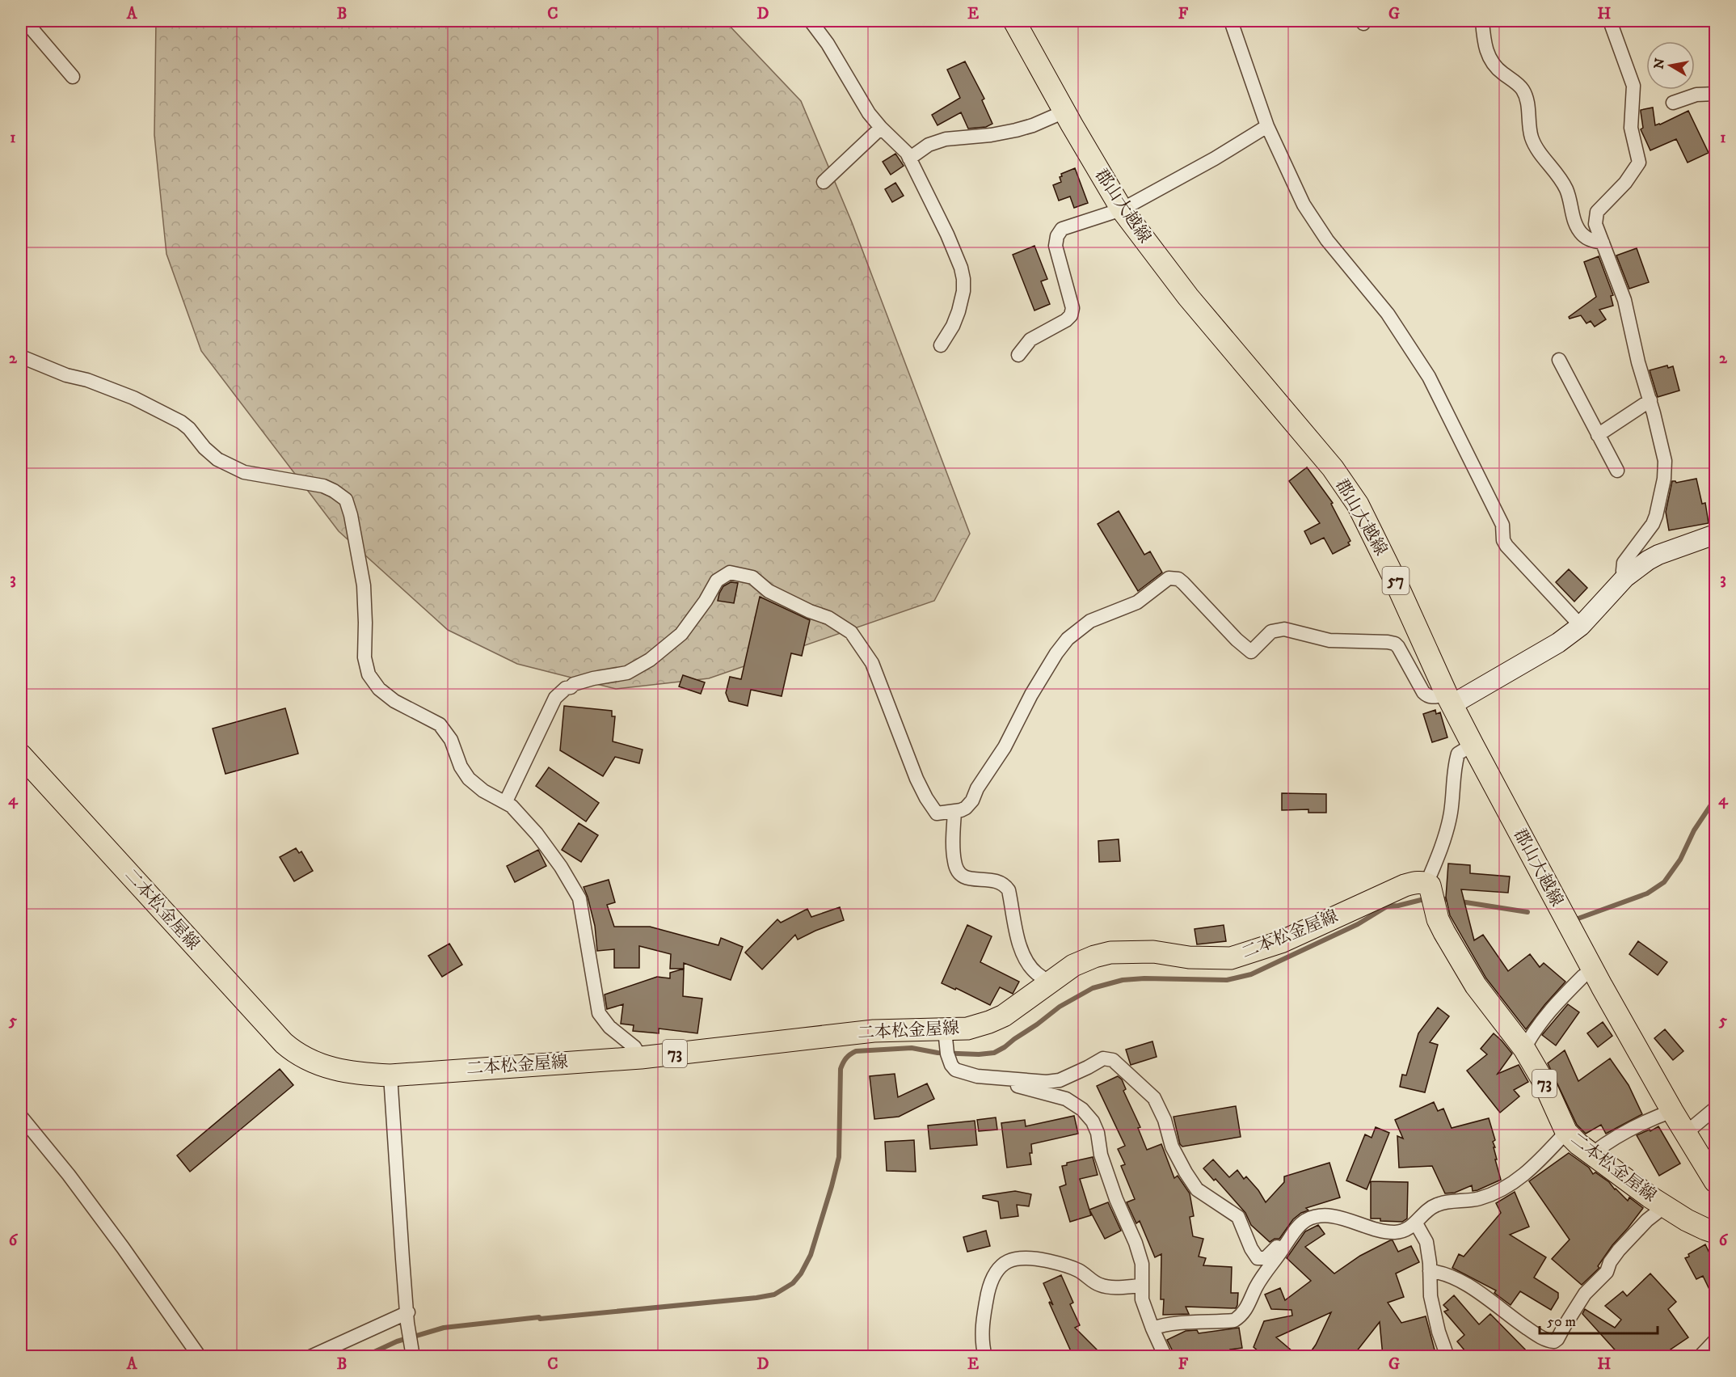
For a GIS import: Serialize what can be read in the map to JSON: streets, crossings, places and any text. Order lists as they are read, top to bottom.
{
  "streets": {
    "main road": [
      "郡山大越線",
      "57",
      "二本松金屋線",
      "73"
    ]
  },
  "scale_bar": "50 m",
  "north": "left",
  "grid": {
    "columns": [
      "A",
      "B",
      "C",
      "D",
      "E",
      "F",
      "G",
      "H"
    ],
    "rows": [
      "1",
      "2",
      "3",
      "4",
      "5",
      "6"
    ]
  }
}
